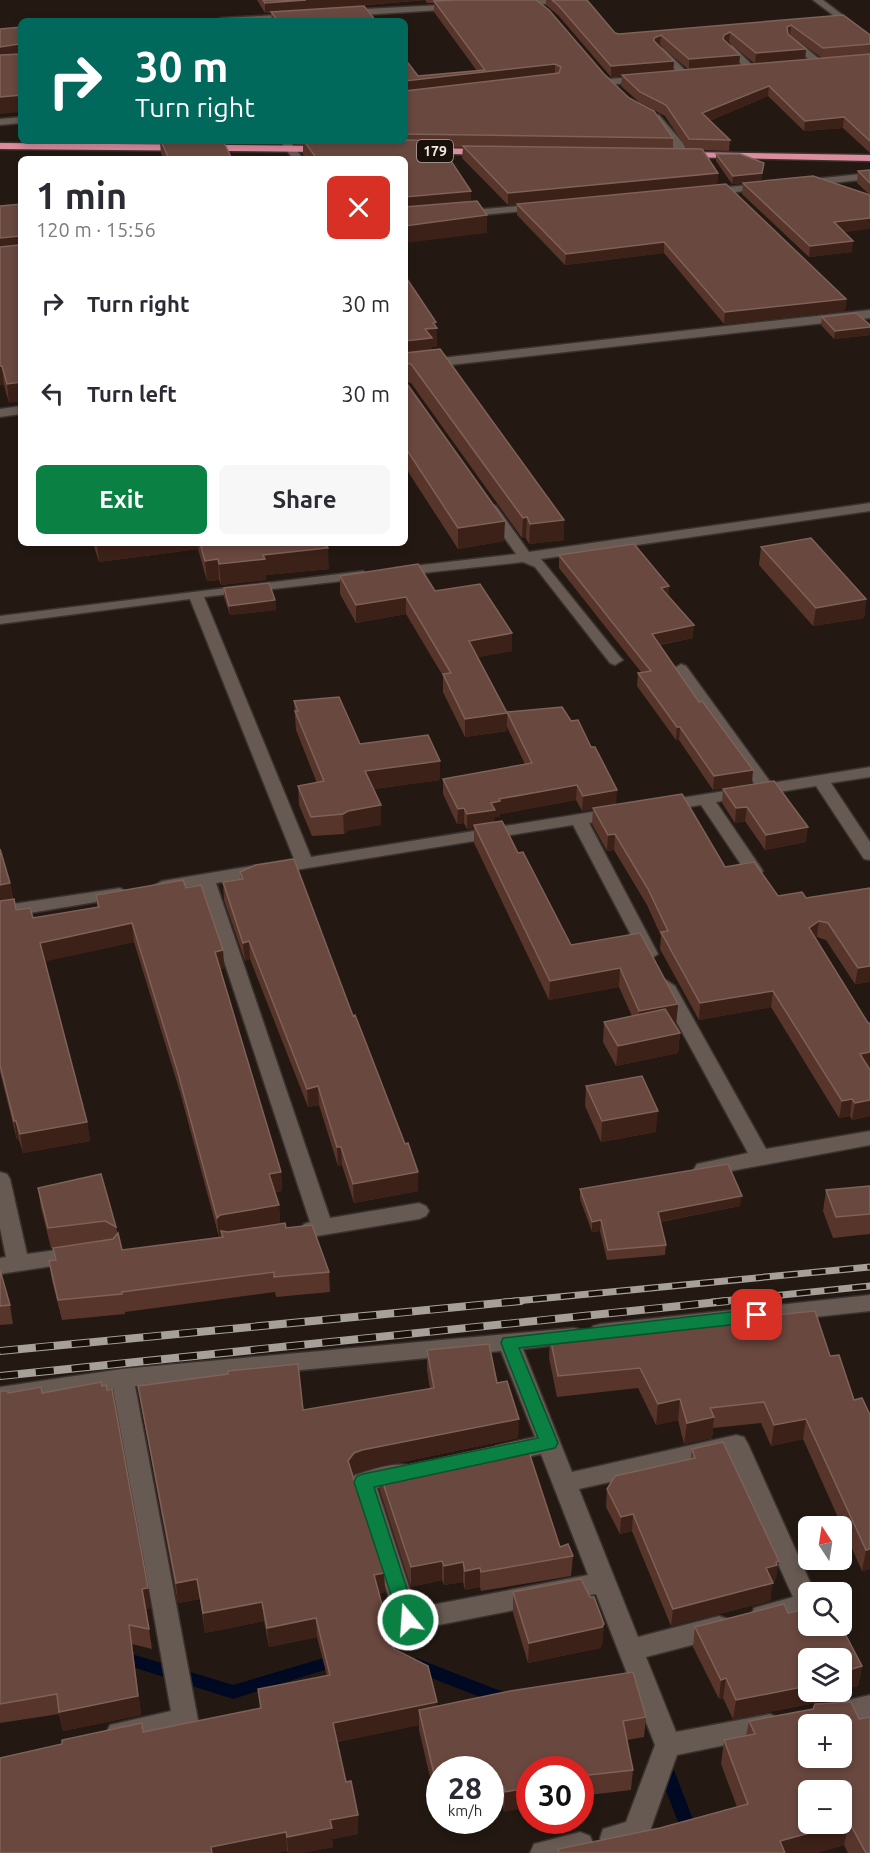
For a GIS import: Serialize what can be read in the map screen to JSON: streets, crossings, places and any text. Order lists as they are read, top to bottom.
{
  "streets": {
    "highway": ["179"]
  },
  "north": "top",
  "page": {
    "turn": ["30 m", "Turn right"],
    "heading": ["1 min", "120 m · 15:56"],
    "list": [
      {
        "name": "Turn right",
        "value": "30 m"
      },
      {
        "name": "Turn left",
        "value": "30 m"
      }
    ],
    "buttons": ["Exit", "Share"],
    "map_buttons": ["+", "−"],
    "speed": "28 km/h",
    "limit": "30"
  }
}
